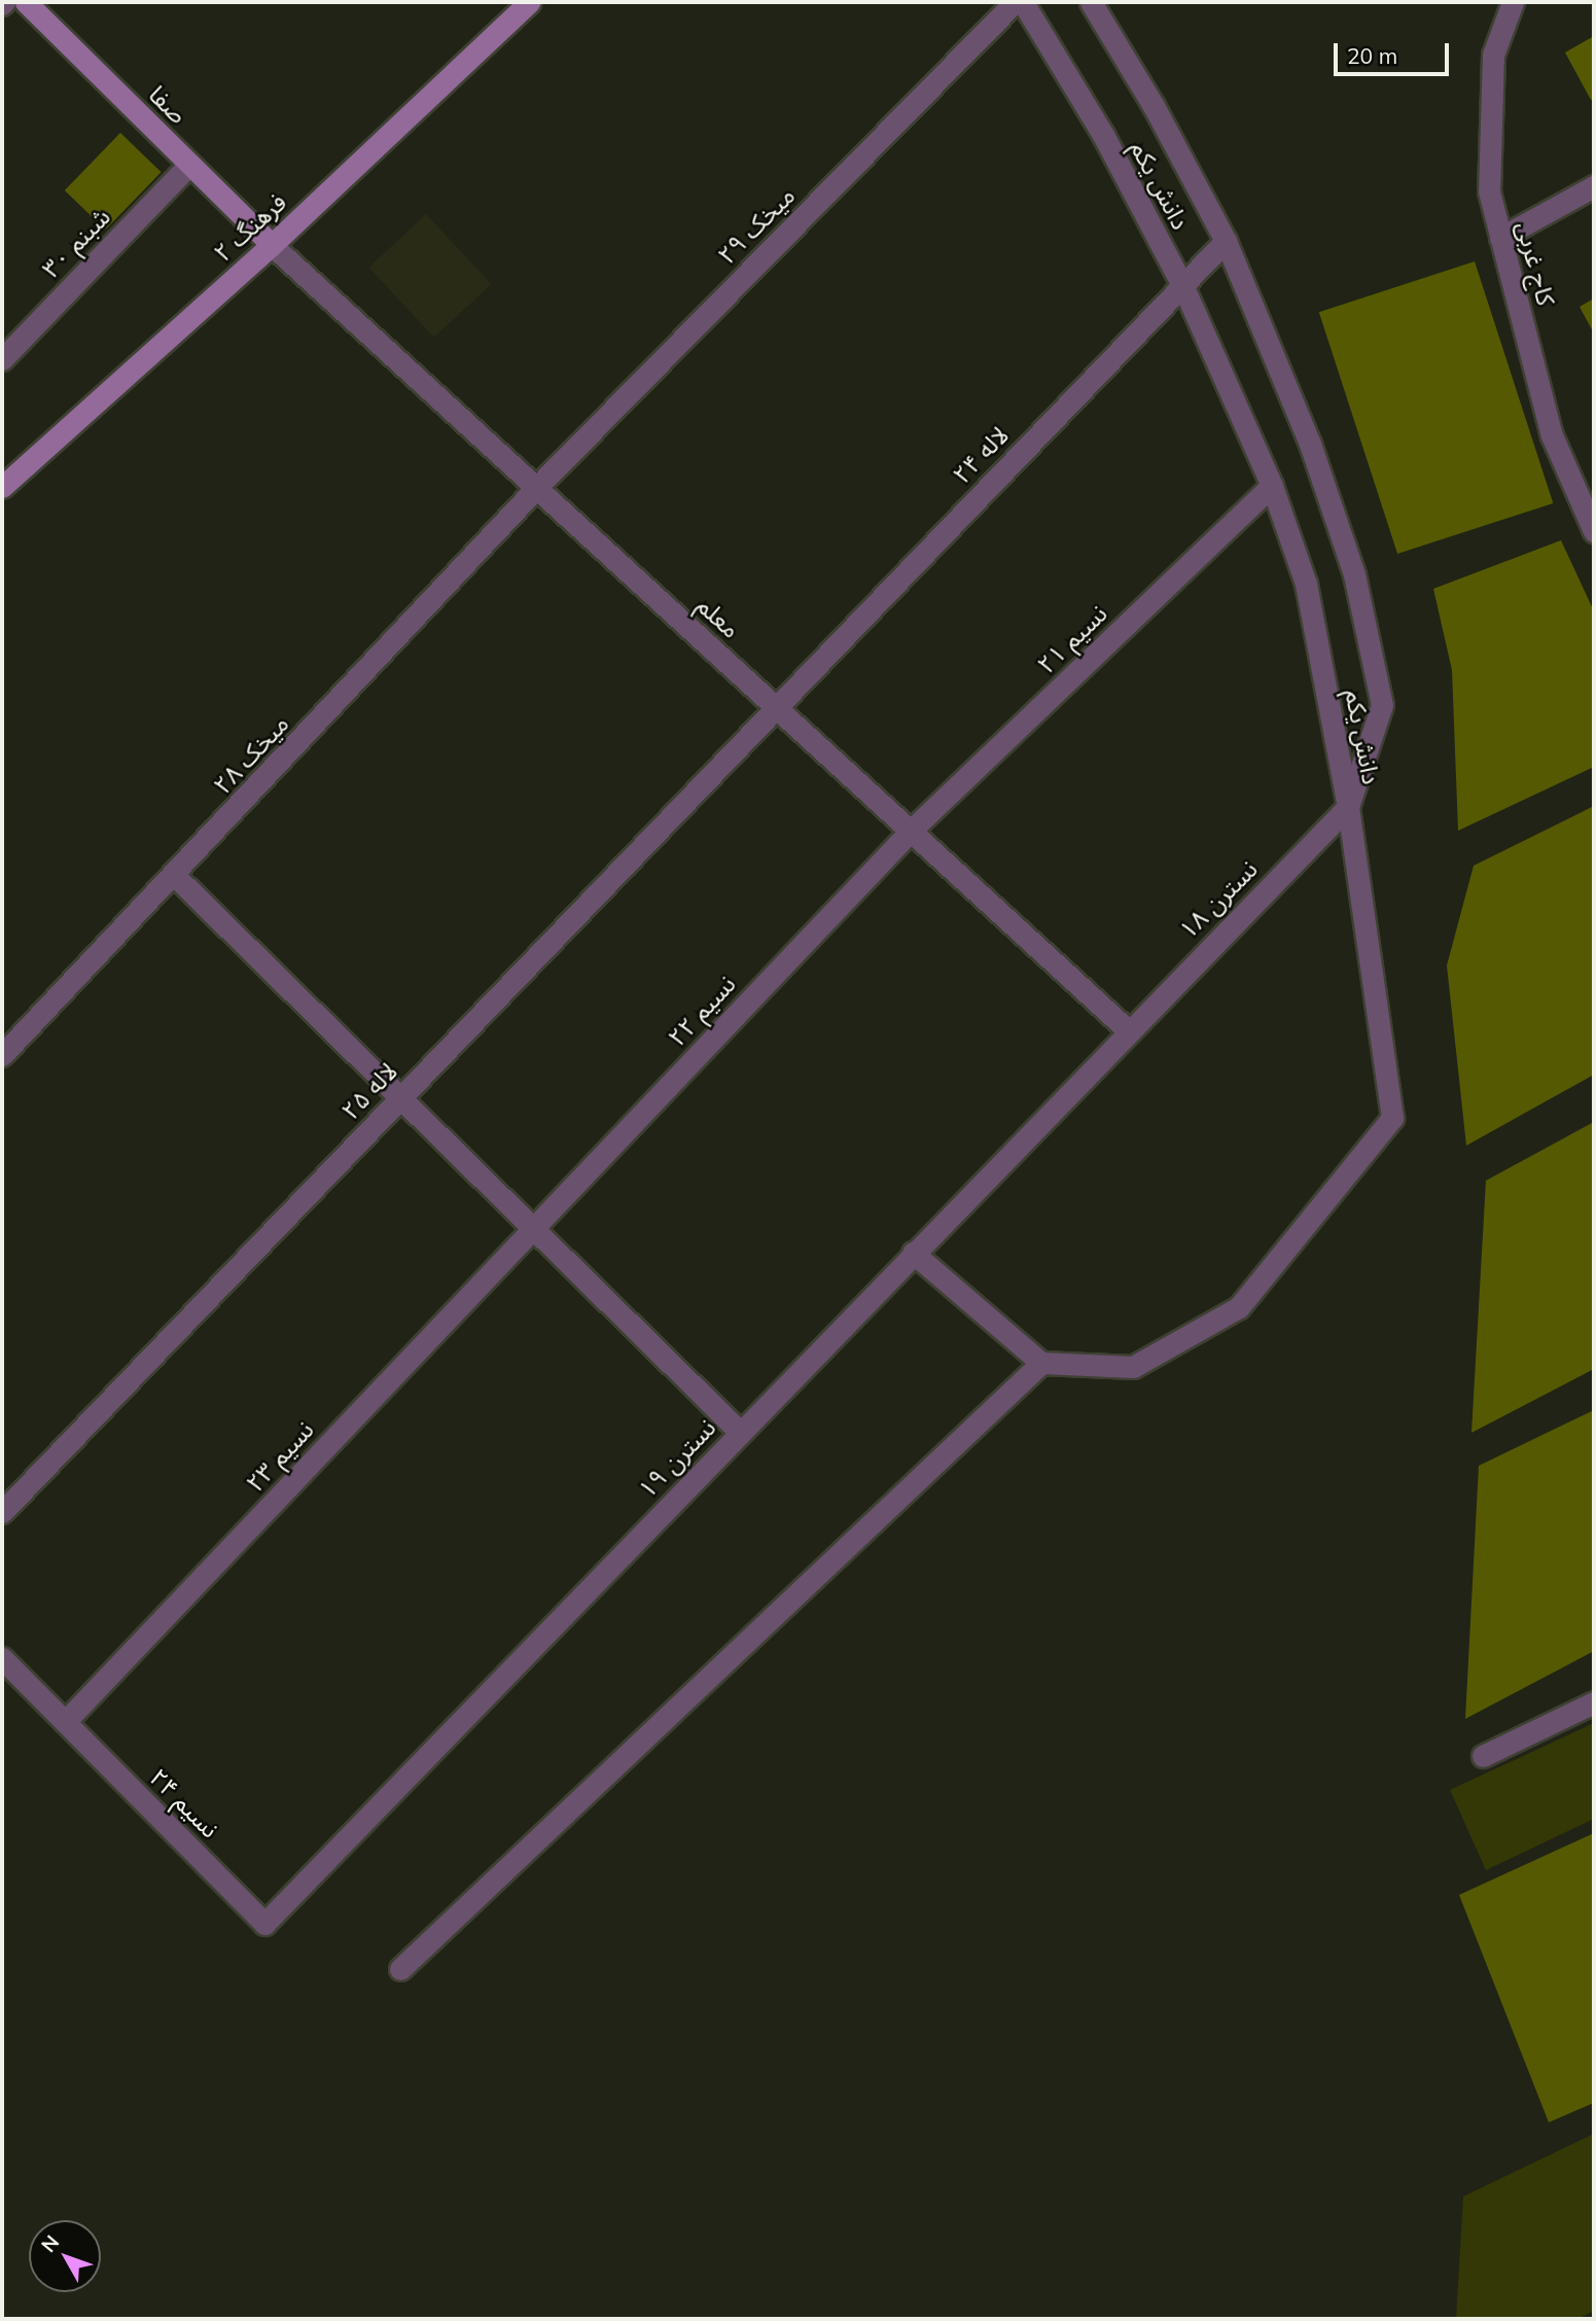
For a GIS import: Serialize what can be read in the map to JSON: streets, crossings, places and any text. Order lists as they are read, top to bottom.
{
  "streets": {
    "main road": ["صفا", "فرهنگ ۲"],
    "street": [
      "دانش یکم",
      "میخک ۲۹",
      "شبنم ۳۰",
      "کاج غربی",
      "لاله ۲۴",
      "معلم",
      "نسیم ۲۱",
      "میخک ۲۸",
      "نسترن ۱۸",
      "نسیم ۲۲",
      "لاله ۲۵",
      "نسیم ۲۳",
      "نسترن ۱۹",
      "نسیم ۲۴"
    ]
  },
  "crossings": [
    ["صفا", "فرهنگ ۲"],
    ["صفا", "شبنم ۳۰"],
    ["صفا", "معلم"],
    ["دانش یکم", "لاله ۲۴"],
    ["دانش یکم", "نسیم ۲۱"],
    ["دانش یکم", "نسترن ۱۸"],
    ["میخک ۲۹", "معلم"],
    ["میخک ۲۹", "میخک ۲۸"],
    ["فرهنگ ۲", "معلم"],
    ["لاله ۲۴", "معلم"],
    ["لاله ۲۴", "لاله ۲۵"],
    ["معلم", "نسیم ۲۱"],
    ["معلم", "میخک ۲۸"],
    ["معلم", "نسترن ۱۸"],
    ["معلم", "نسیم ۲۲"],
    ["معلم", "لاله ۲۵"],
    ["معلم", "نسترن ۱۹"],
    ["نسیم ۲۱", "نسیم ۲۲"],
    ["نسترن ۱۸", "نسترن ۱۹"],
    ["نسیم ۲۲", "نسیم ۲۳"],
    ["نسیم ۲۳", "نسیم ۲۴"],
    ["نسترن ۱۹", "نسیم ۲۴"]
  ],
  "scale_bar": "20 m",
  "north": "top left"
}
